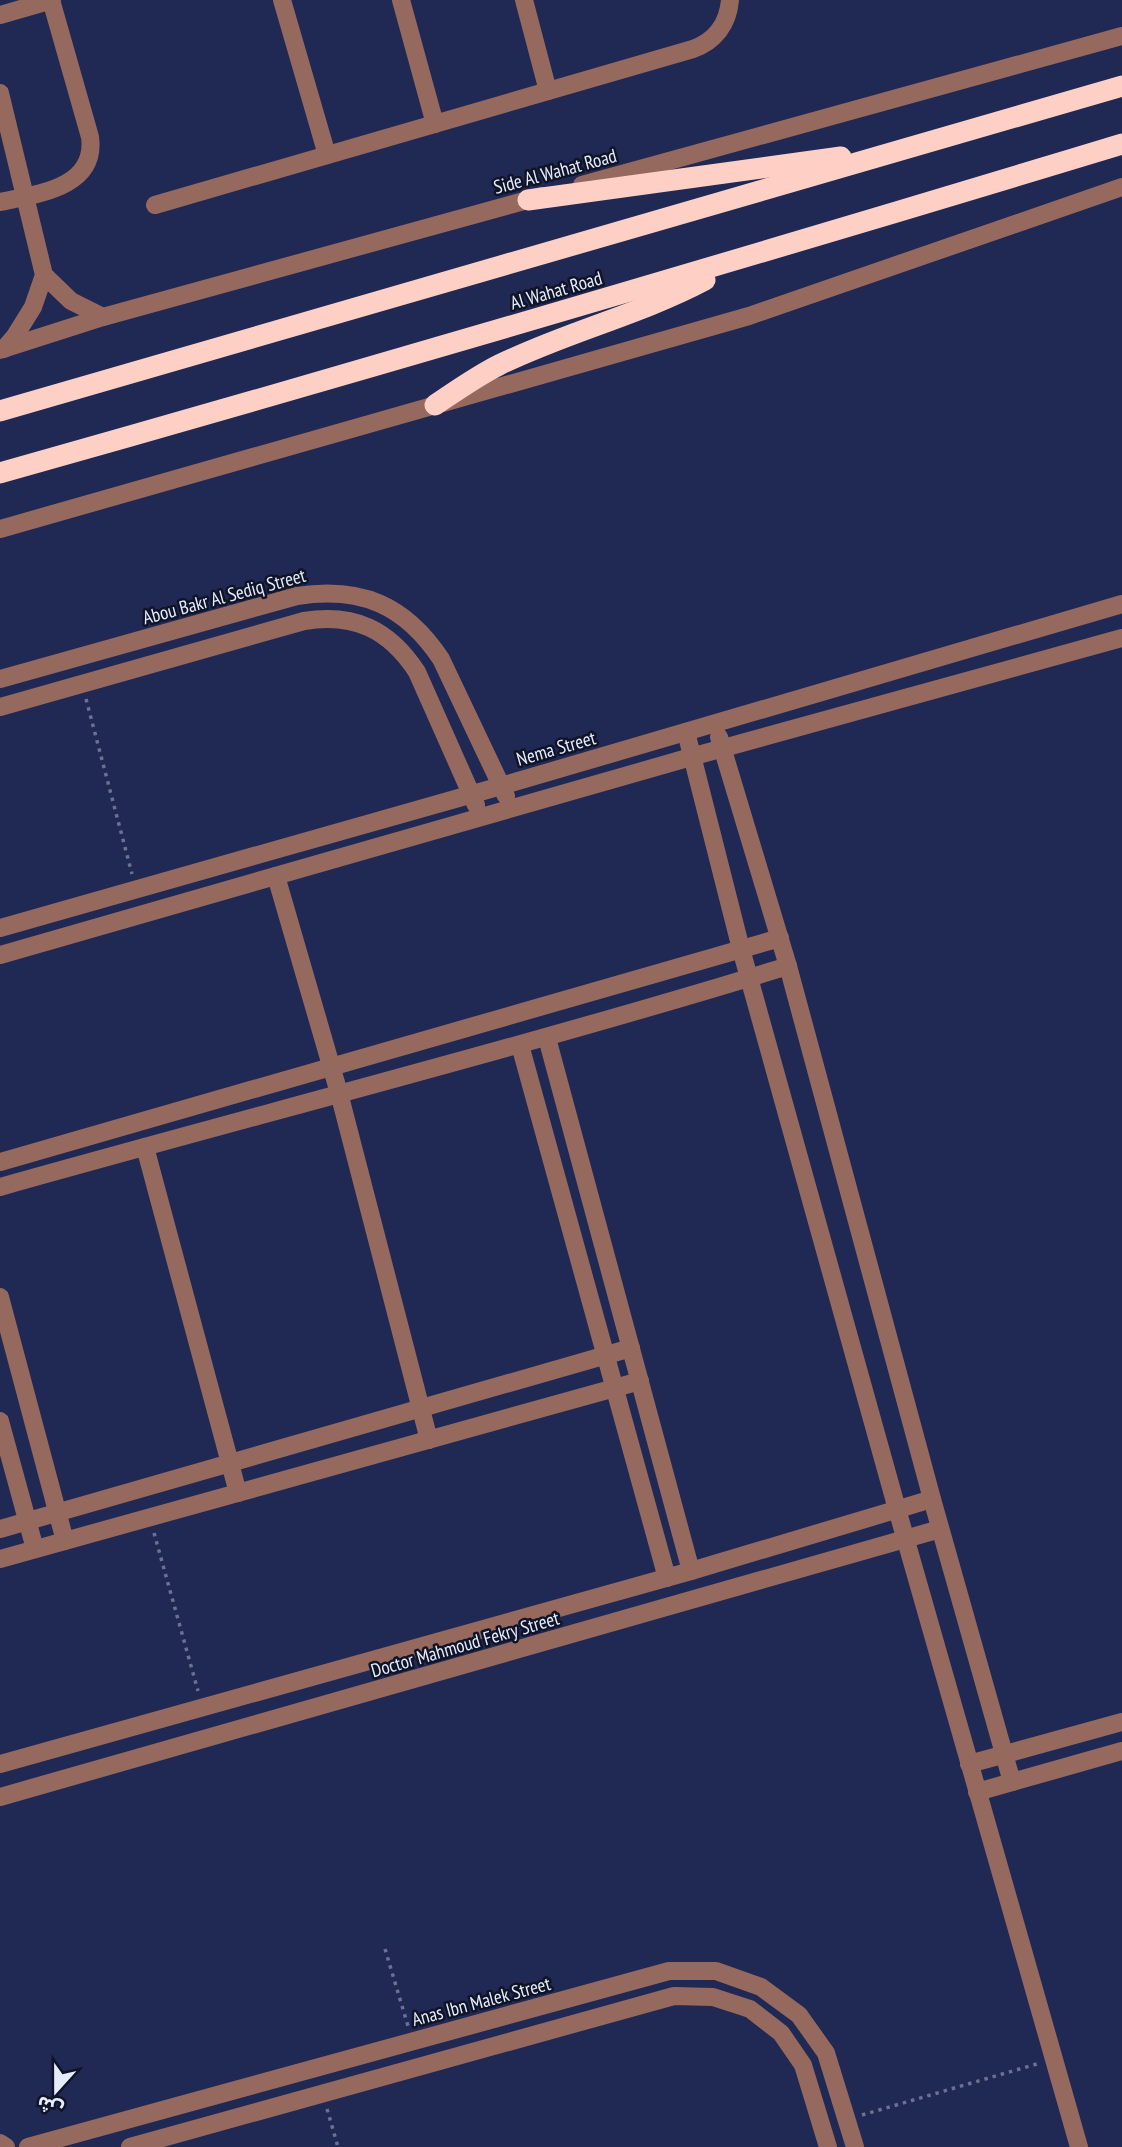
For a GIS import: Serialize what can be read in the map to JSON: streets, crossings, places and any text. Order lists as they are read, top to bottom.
{
  "streets": {
    "highway": ["Al Wahat Road"],
    "street": [
      "Side Al Wahat Road",
      "Abou Bakr Al Sediq Street",
      "Nema Street",
      "Doctor Mahmoud Fekry Street",
      "Anas Ibn Malek Street"
    ]
  },
  "crossings": [
    ["Abou Bakr Al Sediq Street", "Nema Street"]
  ],
  "north": "bottom"
}
